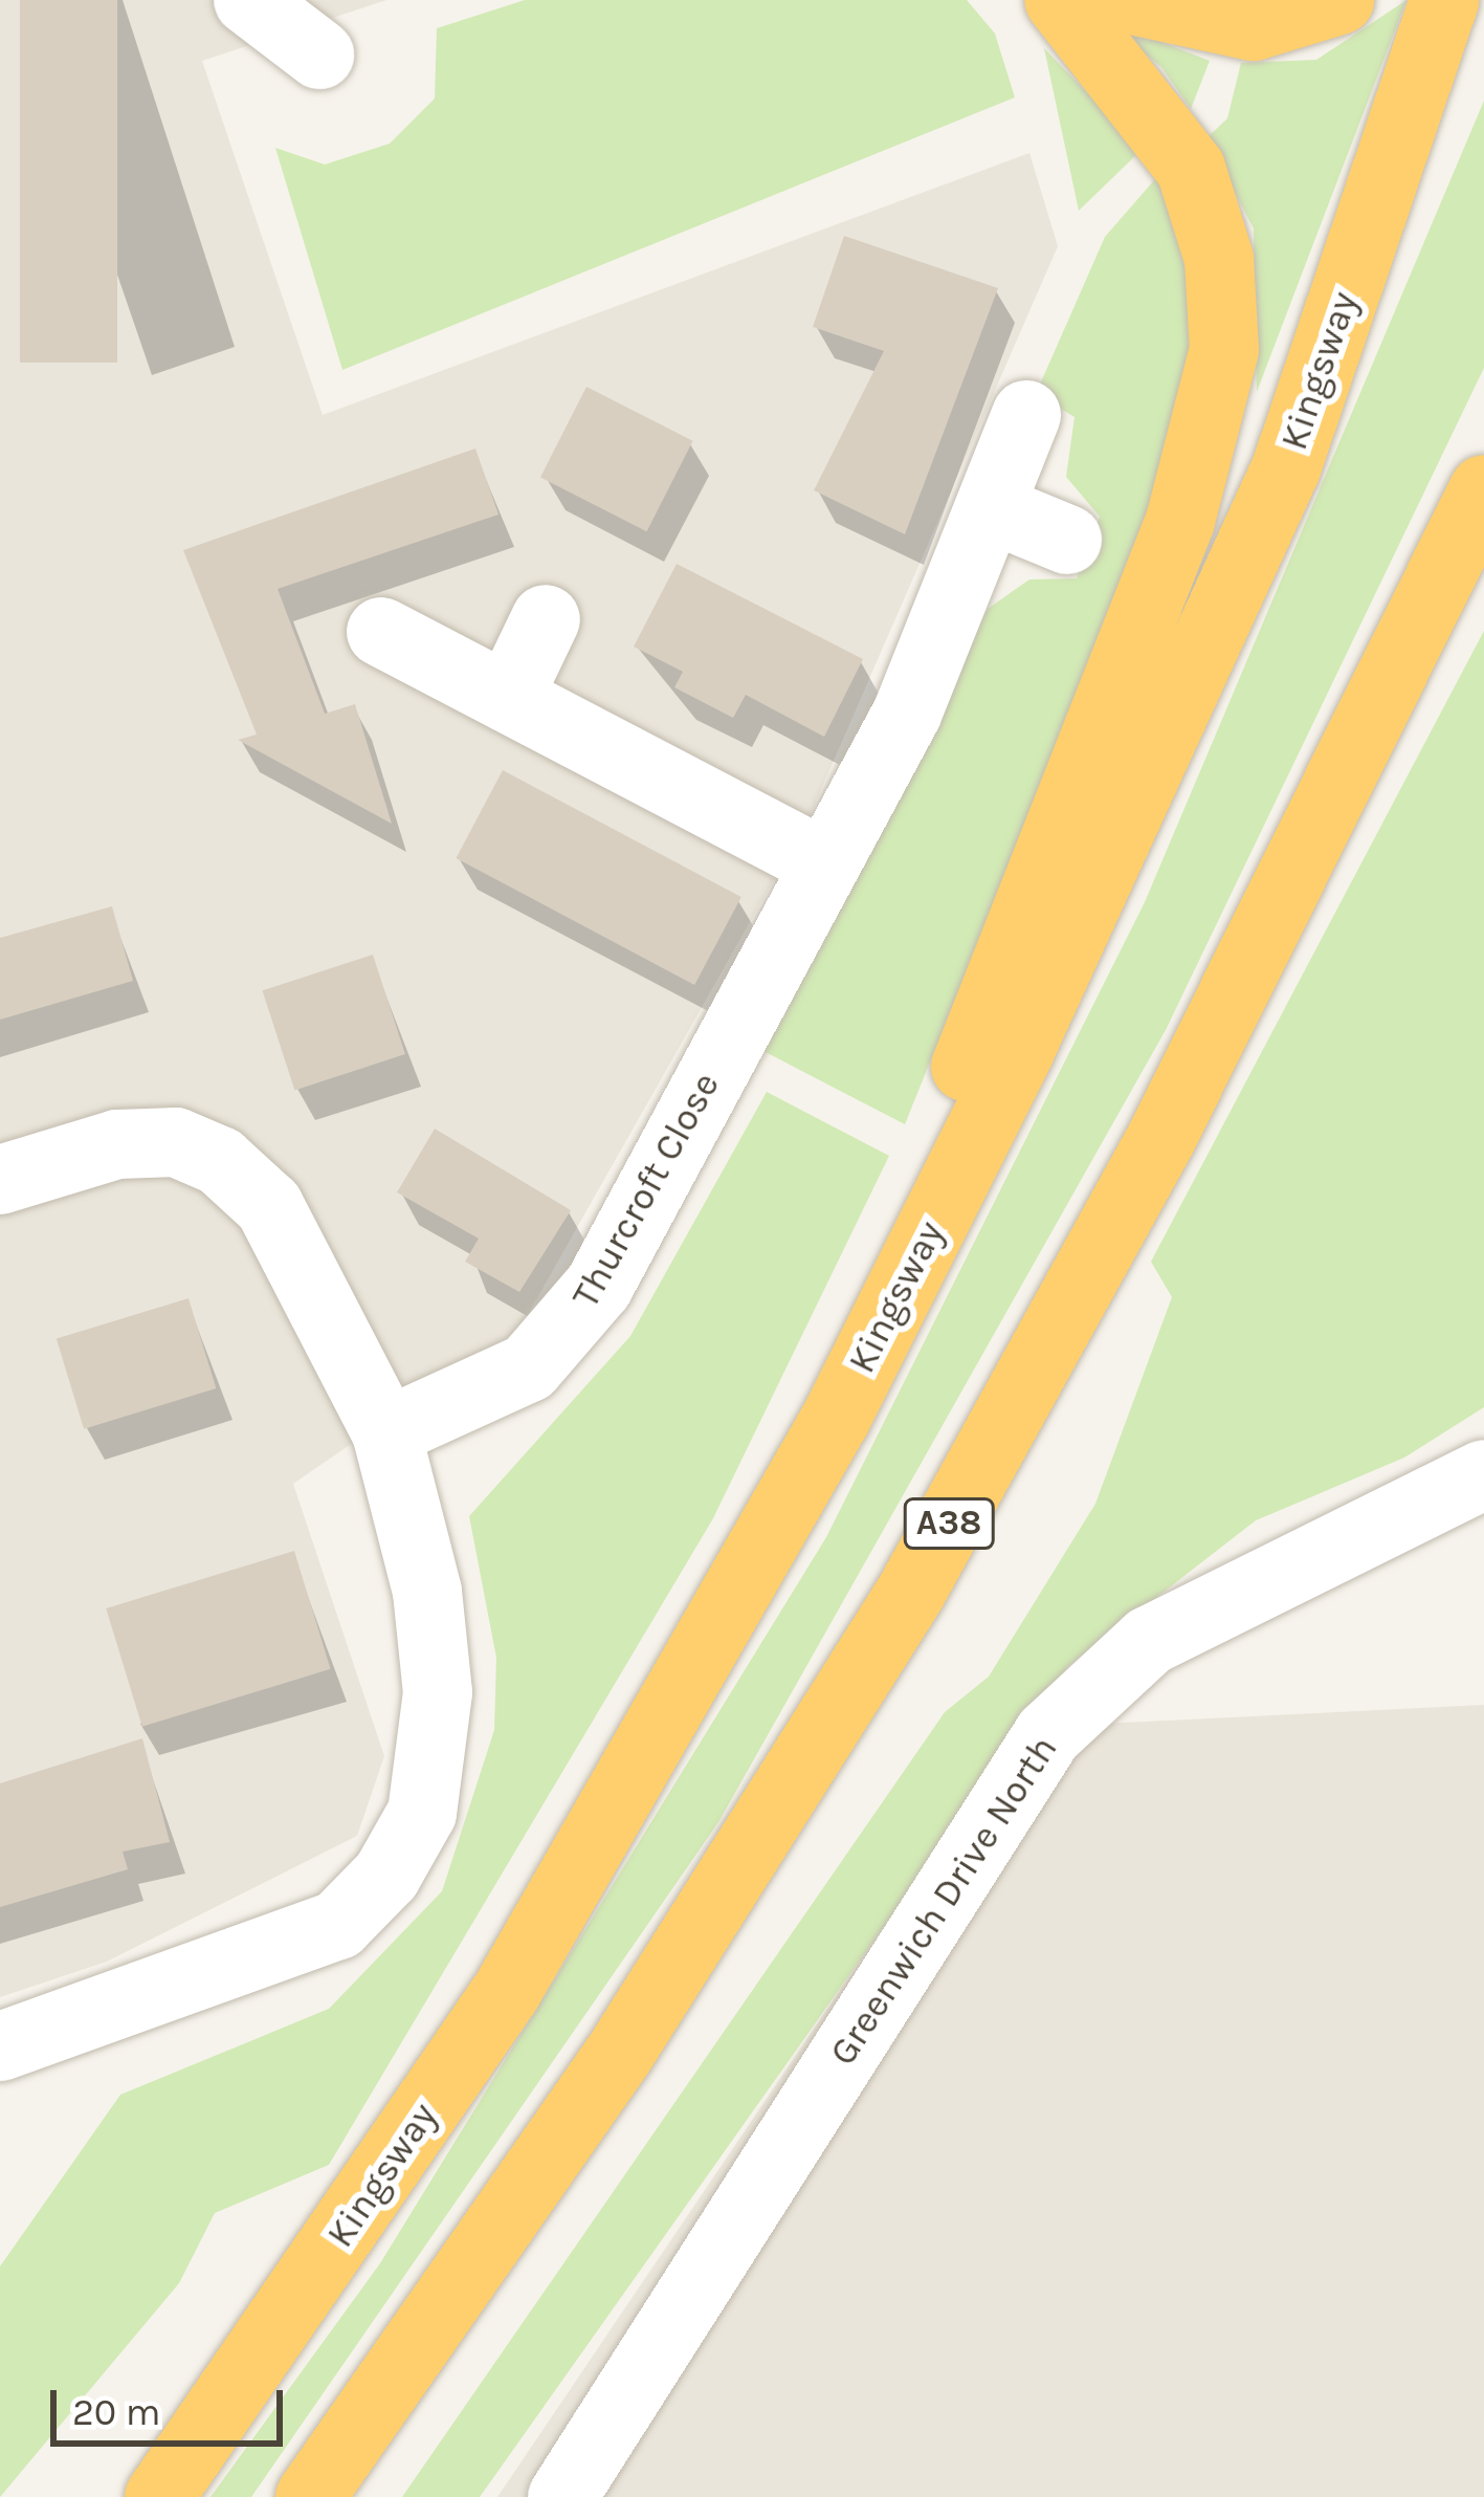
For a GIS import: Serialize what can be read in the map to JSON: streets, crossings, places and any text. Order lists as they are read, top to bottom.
{
  "streets": {
    "highway": ["Kingsway", "A38"],
    "street": ["Thurcroft Close", "Greenwich Drive North"]
  },
  "scale_bar": "20 m"
}
